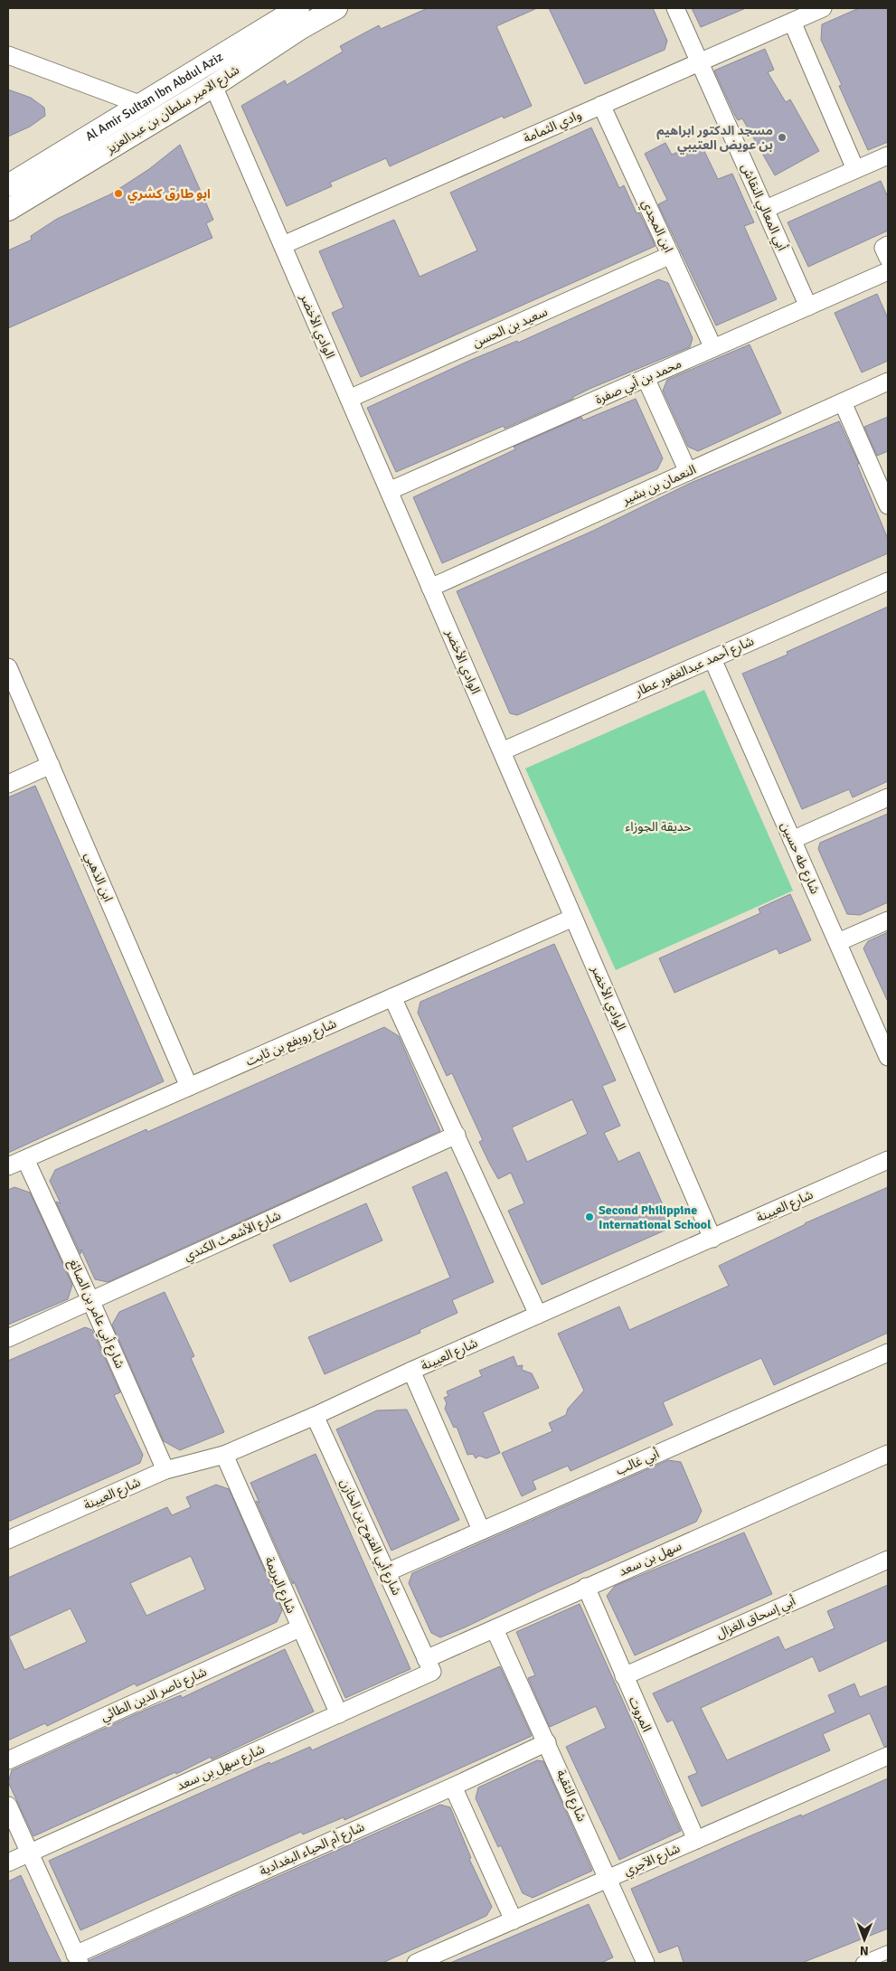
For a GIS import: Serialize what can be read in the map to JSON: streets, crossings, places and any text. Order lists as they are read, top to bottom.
{
  "streets": {
    "street": [
      "Al Amir Sultan Ibn Abdul Aziz",
      "شارع الامير سلطان بن عبدالعزيز",
      "وادي الثمامة",
      "أبي المعالي النقاش",
      "ابن المجدي",
      "الوادي الأخضر",
      "سعيد بن الحسن",
      "محمد بن أبي صفرة",
      "النعمان بن بشير",
      "شارع أحمد عبدالغفور عطار",
      "شارع طه حسين",
      "ابن الذهبي",
      "شارع رويفع بن ثابت",
      "شارع العيينة",
      "شارع الأشعث الكندي",
      "شارع أبي عامر بن الصائغ",
      "أبي غالب",
      "شارع أبي الفتوح بن الخازن",
      "سهل بن سعد",
      "شارع البريمة",
      "أبي إسحاق الغزال",
      "شارع ناصر الدين الطائي",
      "المروت",
      "شارع سهل بن سعد",
      "شارع الثقبة",
      "شارع أم الحياء البغدادية",
      "شارع الآجري"
    ]
  },
  "crossings": [
    ["شارع الامير سلطان بن عبدالعزيز", "الوادي الأخضر"],
    ["وادي الثمامة", "أبي المعالي النقاش"],
    ["وادي الثمامة", "ابن المجدي"],
    ["وادي الثمامة", "الوادي الأخضر"],
    ["أبي المعالي النقاش", "محمد بن أبي صفرة"],
    ["ابن المجدي", "سعيد بن الحسن"],
    ["ابن المجدي", "محمد بن أبي صفرة"],
    ["الوادي الأخضر", "سعيد بن الحسن"],
    ["الوادي الأخضر", "محمد بن أبي صفرة"],
    ["الوادي الأخضر", "النعمان بن بشير"],
    ["الوادي الأخضر", "شارع أحمد عبدالغفور عطار"],
    ["الوادي الأخضر", "شارع رويفع بن ثابت"],
    ["الوادي الأخضر", "شارع العيينة"],
    ["شارع أحمد عبدالغفور عطار", "شارع طه حسين"],
    ["ابن الذهبي", "شارع رويفع بن ثابت"],
    ["شارع رويفع بن ثابت", "شارع أبي عامر بن الصائغ"],
    ["شارع العيينة", "شارع أبي عامر بن الصائغ"],
    ["شارع العيينة", "شارع أبي الفتوح بن الخازن"],
    ["شارع العيينة", "شارع البريمة"],
    ["شارع الأشعث الكندي", "شارع أبي عامر بن الصائغ"],
    ["أبي غالب", "شارع أبي الفتوح بن الخازن"],
    ["شارع أبي الفتوح بن الخازن", "سهل بن سعد"],
    ["شارع أبي الفتوح بن الخازن", "شارع سهل بن سعد"],
    ["سهل بن سعد", "المروت"],
    ["سهل بن سعد", "شارع سهل بن سعد"],
    ["سهل بن سعد", "شارع الثقبة"],
    ["شارع البريمة", "شارع ناصر الدين الطائي"],
    ["شارع البريمة", "شارع سهل بن سعد"],
    ["أبي إسحاق الغزال", "المروت"],
    ["المروت", "شارع الآجري"],
    ["شارع الثقبة", "شارع أم الحياء البغدادية"],
    ["شارع الثقبة", "شارع الآجري"]
  ],
  "parks": ["حديقة الجوزاء"],
  "places": ["مسجد الدكتور ابراهيم بن عويض العتيبي", "ابو طارق كشري", "Second Philippine International School"],
  "north": "bottom"
}
